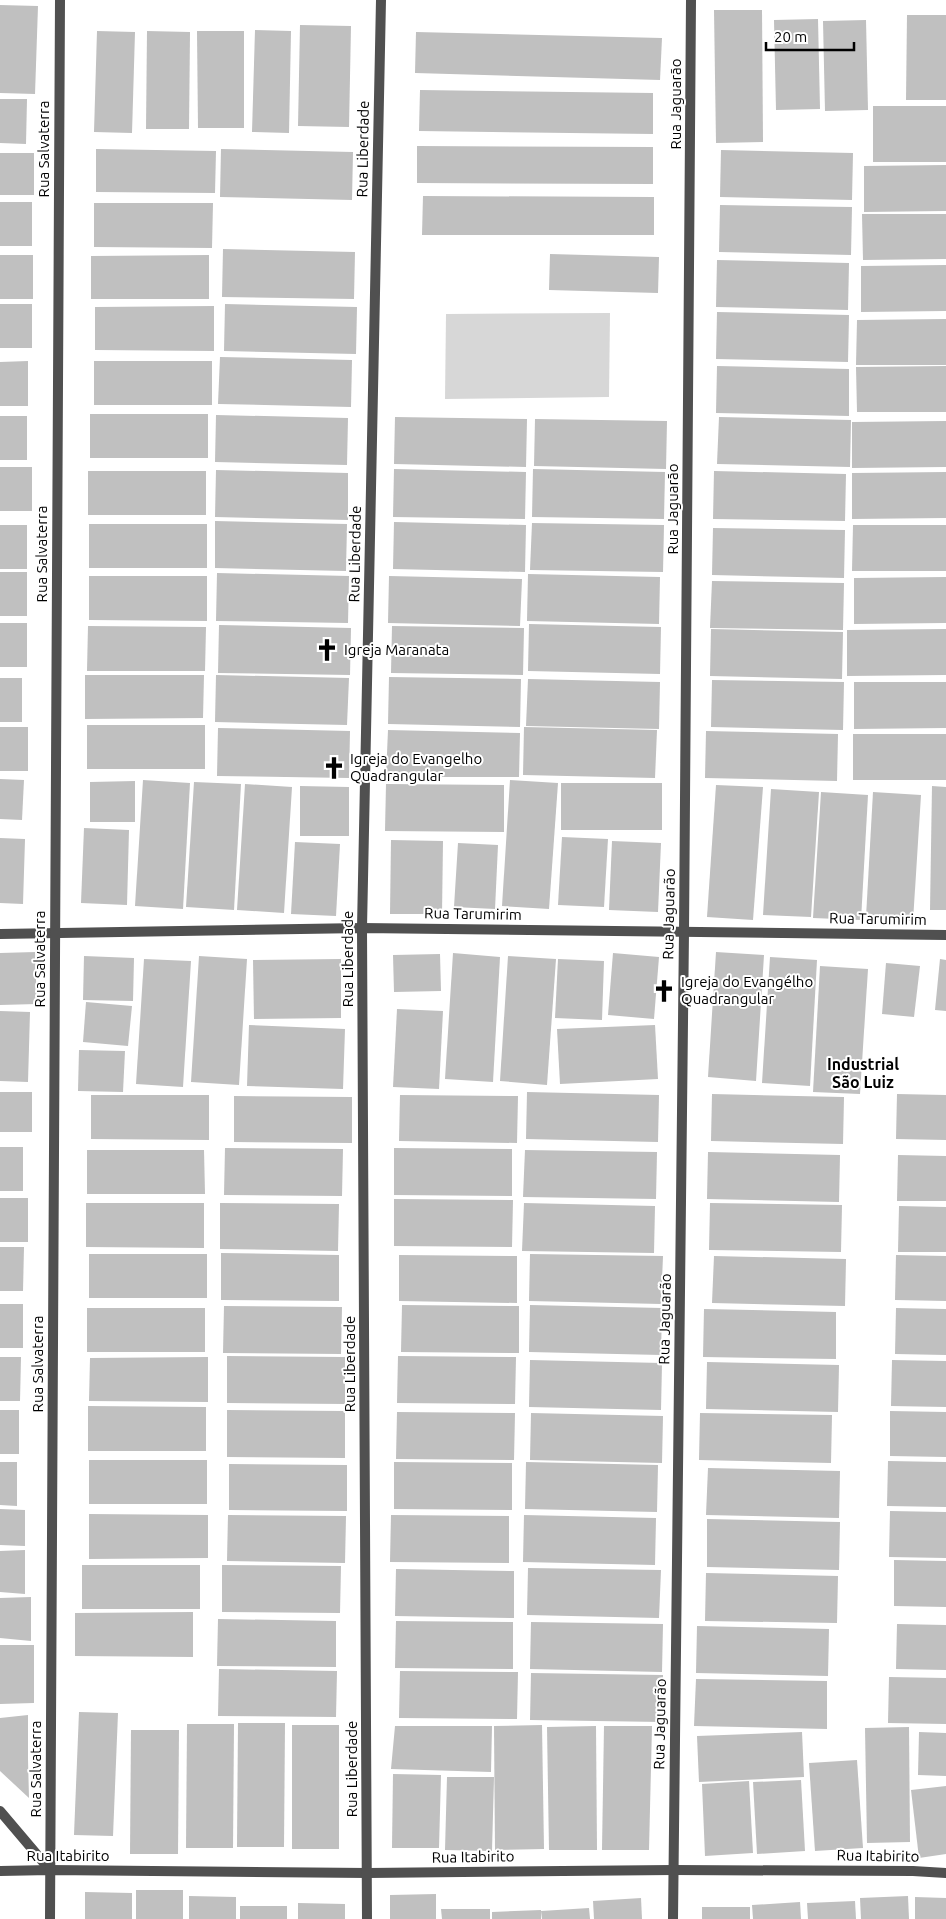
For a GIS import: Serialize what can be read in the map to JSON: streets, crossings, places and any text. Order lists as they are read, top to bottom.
{
  "streets": {
    "street": [
      "Rua Jaguarão",
      "Rua Salvaterra",
      "Rua Liberdade",
      "Rua Tarumirim",
      "Rua Itabirito"
    ]
  },
  "crossings": [
    ["Rua Jaguarão", "Rua Tarumirim"],
    ["Rua Jaguarão", "Rua Itabirito"],
    ["Rua Salvaterra", "Rua Tarumirim"],
    ["Rua Salvaterra", "Rua Itabirito"],
    ["Rua Liberdade", "Rua Tarumirim"],
    ["Rua Liberdade", "Rua Itabirito"]
  ],
  "districts": ["Industrial São Luiz"],
  "places": {
    "church": ["Igreja Maranata", "Igreja do Evangelho Quadrangular", "Igreja do Evangélho Quadrangular"]
  },
  "scale_bar": "20 m"
}
